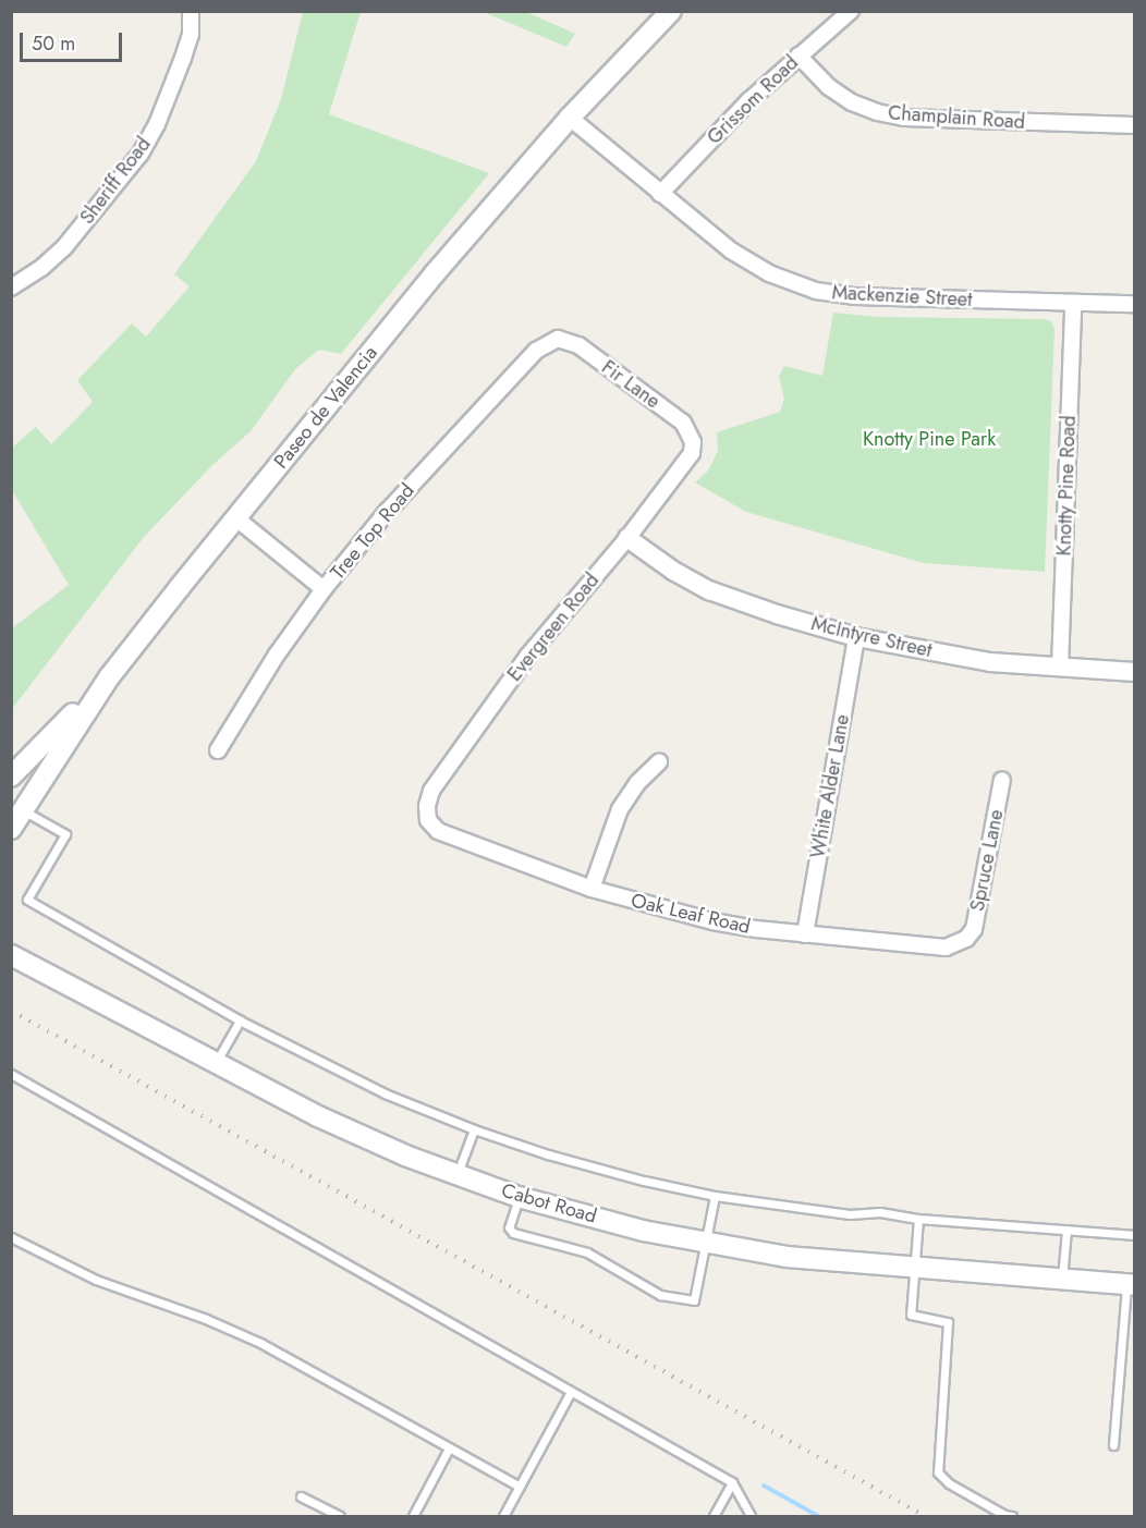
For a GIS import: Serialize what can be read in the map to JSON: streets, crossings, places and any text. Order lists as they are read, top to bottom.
{
  "streets": {
    "main road": ["Paseo de Valencia", "Cabot Road"],
    "street": [
      "Grissom Road",
      "Champlain Road",
      "Sheriff Road",
      "Mackenzie Street",
      "Fir Lane",
      "Knotty Pine Road",
      "Tree Top Road",
      "Evergreen Road",
      "McIntyre Street",
      "White Alder Lane",
      "Spruce Lane",
      "Oak Leaf Road"
    ]
  },
  "crossings": [
    ["Grissom Road", "Champlain Road"],
    ["Grissom Road", "Mackenzie Street"],
    ["Mackenzie Street", "Paseo de Valencia"],
    ["Mackenzie Street", "Knotty Pine Road"],
    ["Fir Lane", "Tree Top Road"],
    ["Fir Lane", "Evergreen Road"],
    ["Knotty Pine Road", "McIntyre Street"],
    ["Evergreen Road", "McIntyre Street"],
    ["Evergreen Road", "Oak Leaf Road"],
    ["McIntyre Street", "White Alder Lane"],
    ["White Alder Lane", "Oak Leaf Road"],
    ["Spruce Lane", "Oak Leaf Road"]
  ],
  "parks": ["Knotty Pine Park"],
  "scale_bar": "50 m"
}
